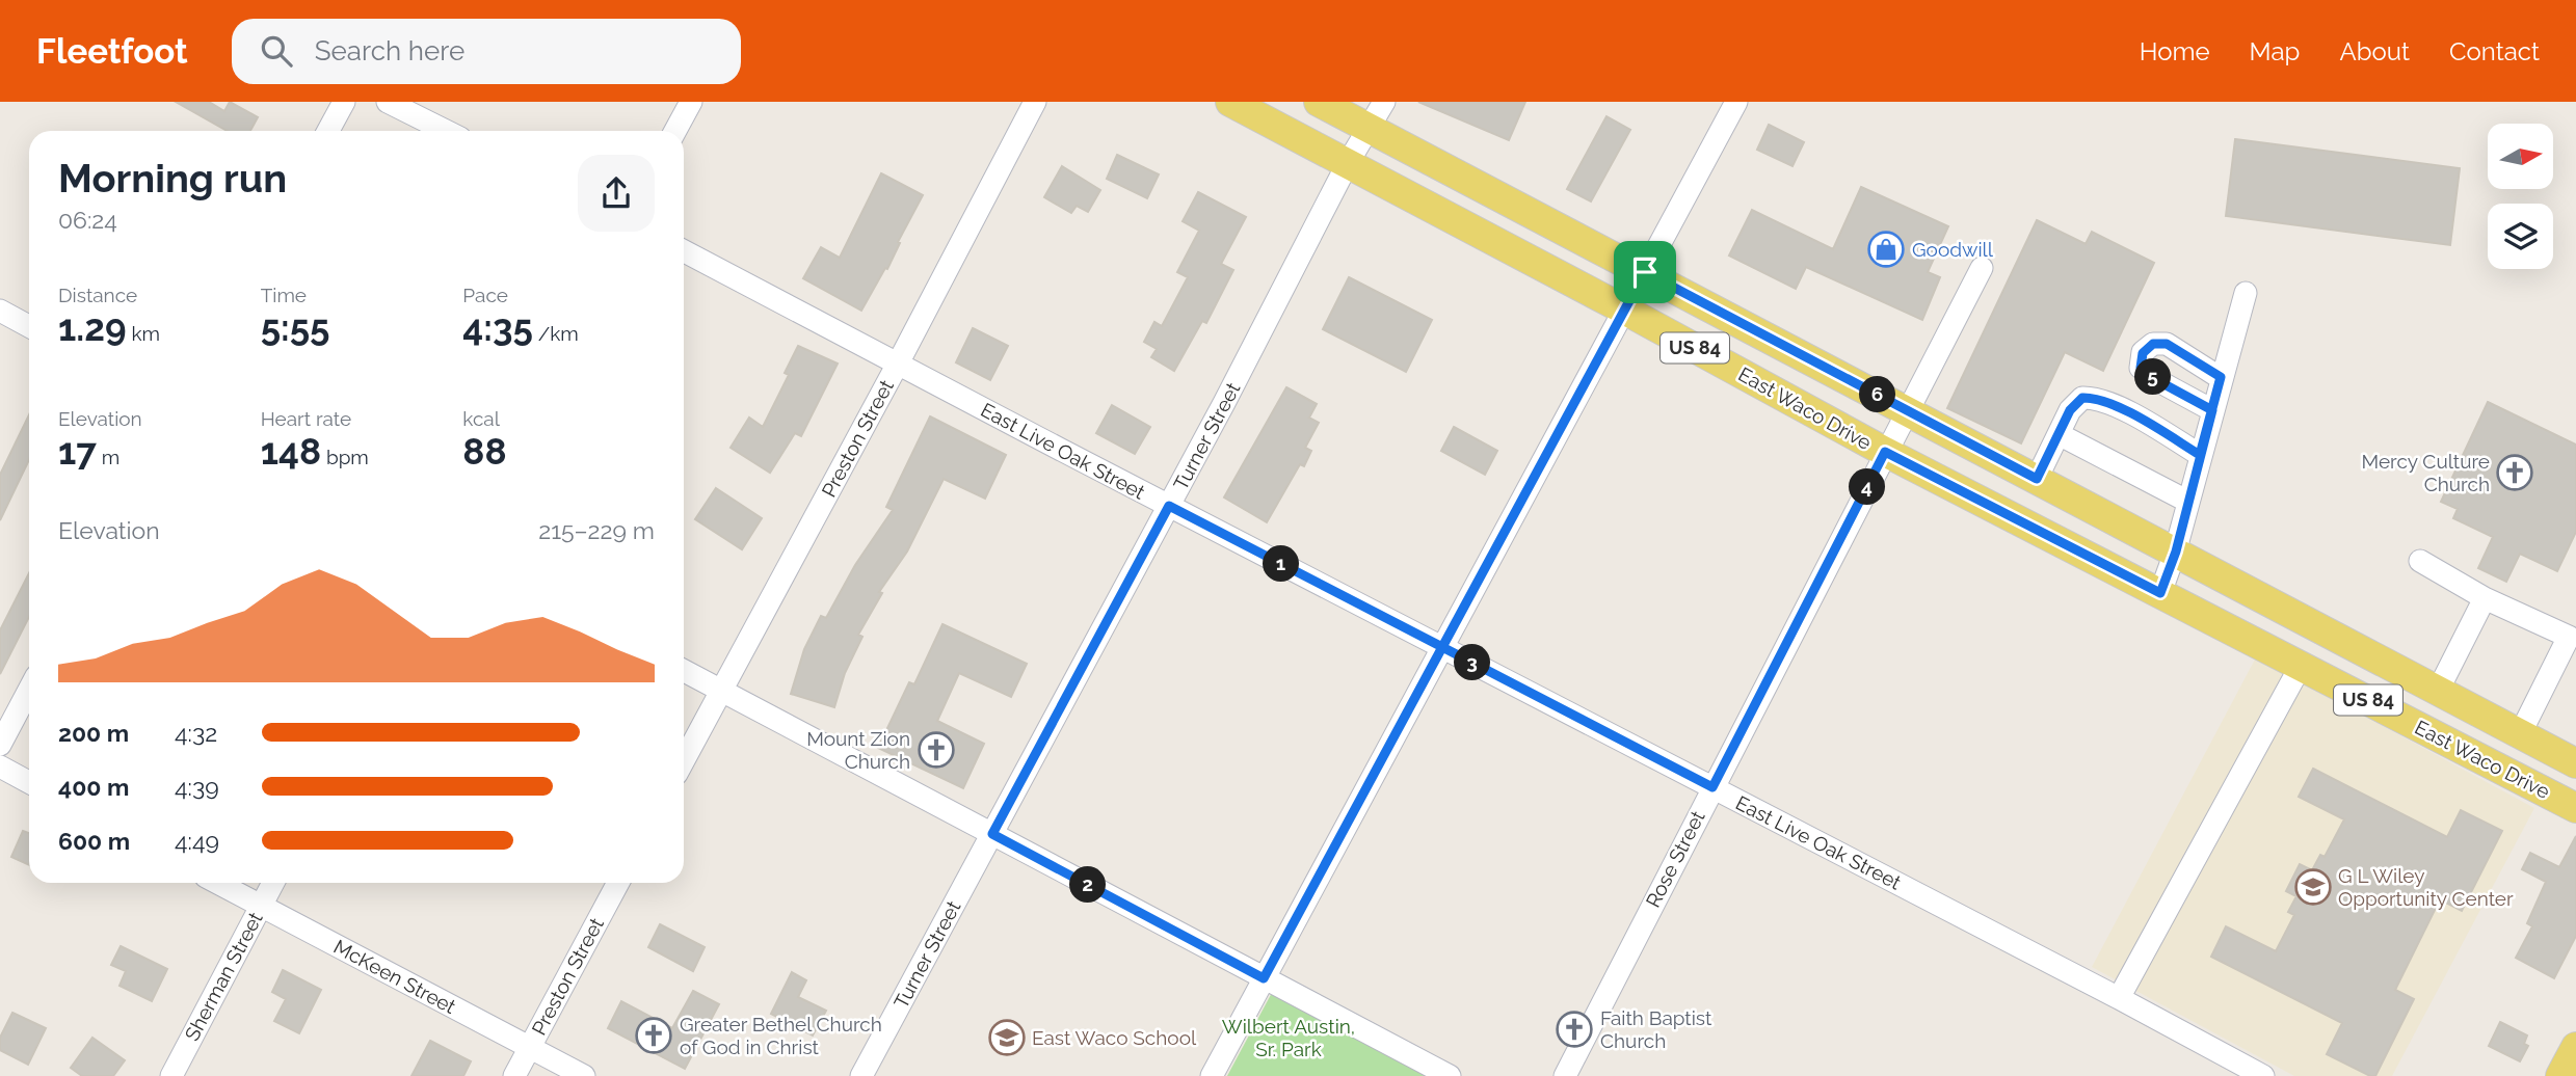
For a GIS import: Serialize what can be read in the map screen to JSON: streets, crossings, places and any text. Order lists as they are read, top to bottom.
{
  "streets": {
    "main road": ["US 84", "East Waco Drive"],
    "street": [
      "Turner Street",
      "Preston Street",
      "East Live Oak Street",
      "Rose Street",
      "Sherman Street",
      "McKeen Street"
    ]
  },
  "crossings": [
    ["East Waco Drive", "Turner Street"],
    ["East Waco Drive", "Rose Street"],
    ["Turner Street", "East Live Oak Street"],
    ["Preston Street", "East Live Oak Street"],
    ["Preston Street", "McKeen Street"],
    ["East Live Oak Street", "Rose Street"],
    ["Sherman Street", "McKeen Street"]
  ],
  "parks": ["Wilbert Austin, Sr. Park"],
  "places": {
    "shop": ["Goodwill"],
    "church": [
      "Mercy Culture Church",
      "Mount Zion Church",
      "Faith Baptist Church",
      "Greater Bethel Church of God in Christ"
    ],
    "school or university": ["G L Wiley Opportunity Center", "East Waco School"]
  },
  "north": "right",
  "page": {
    "header": "Fleetfoot",
    "search": "Search here",
    "nav": [
      "Home",
      "Map",
      "About",
      "Contact"
    ],
    "heading": ["Morning run", "06:24"],
    "stats": [
      ["Distance", "1.29 km"],
      ["Time", "5:55"],
      ["Pace", "4:35 /km"],
      ["Elevation", "17 m"],
      ["Heart rate", "148 bpm"],
      ["kcal", "88"]
    ],
    "pins": [
      "5",
      "6",
      "4",
      "1",
      "3",
      "2"
    ],
    "chart": ["Elevation", "215–229 m"],
    "list": [
      {
        "name": "200 m",
        "note": "4:32"
      },
      {
        "name": "400 m",
        "note": "4:39"
      },
      {
        "name": "600 m",
        "note": "4:49"
      }
    ]
  }
}
